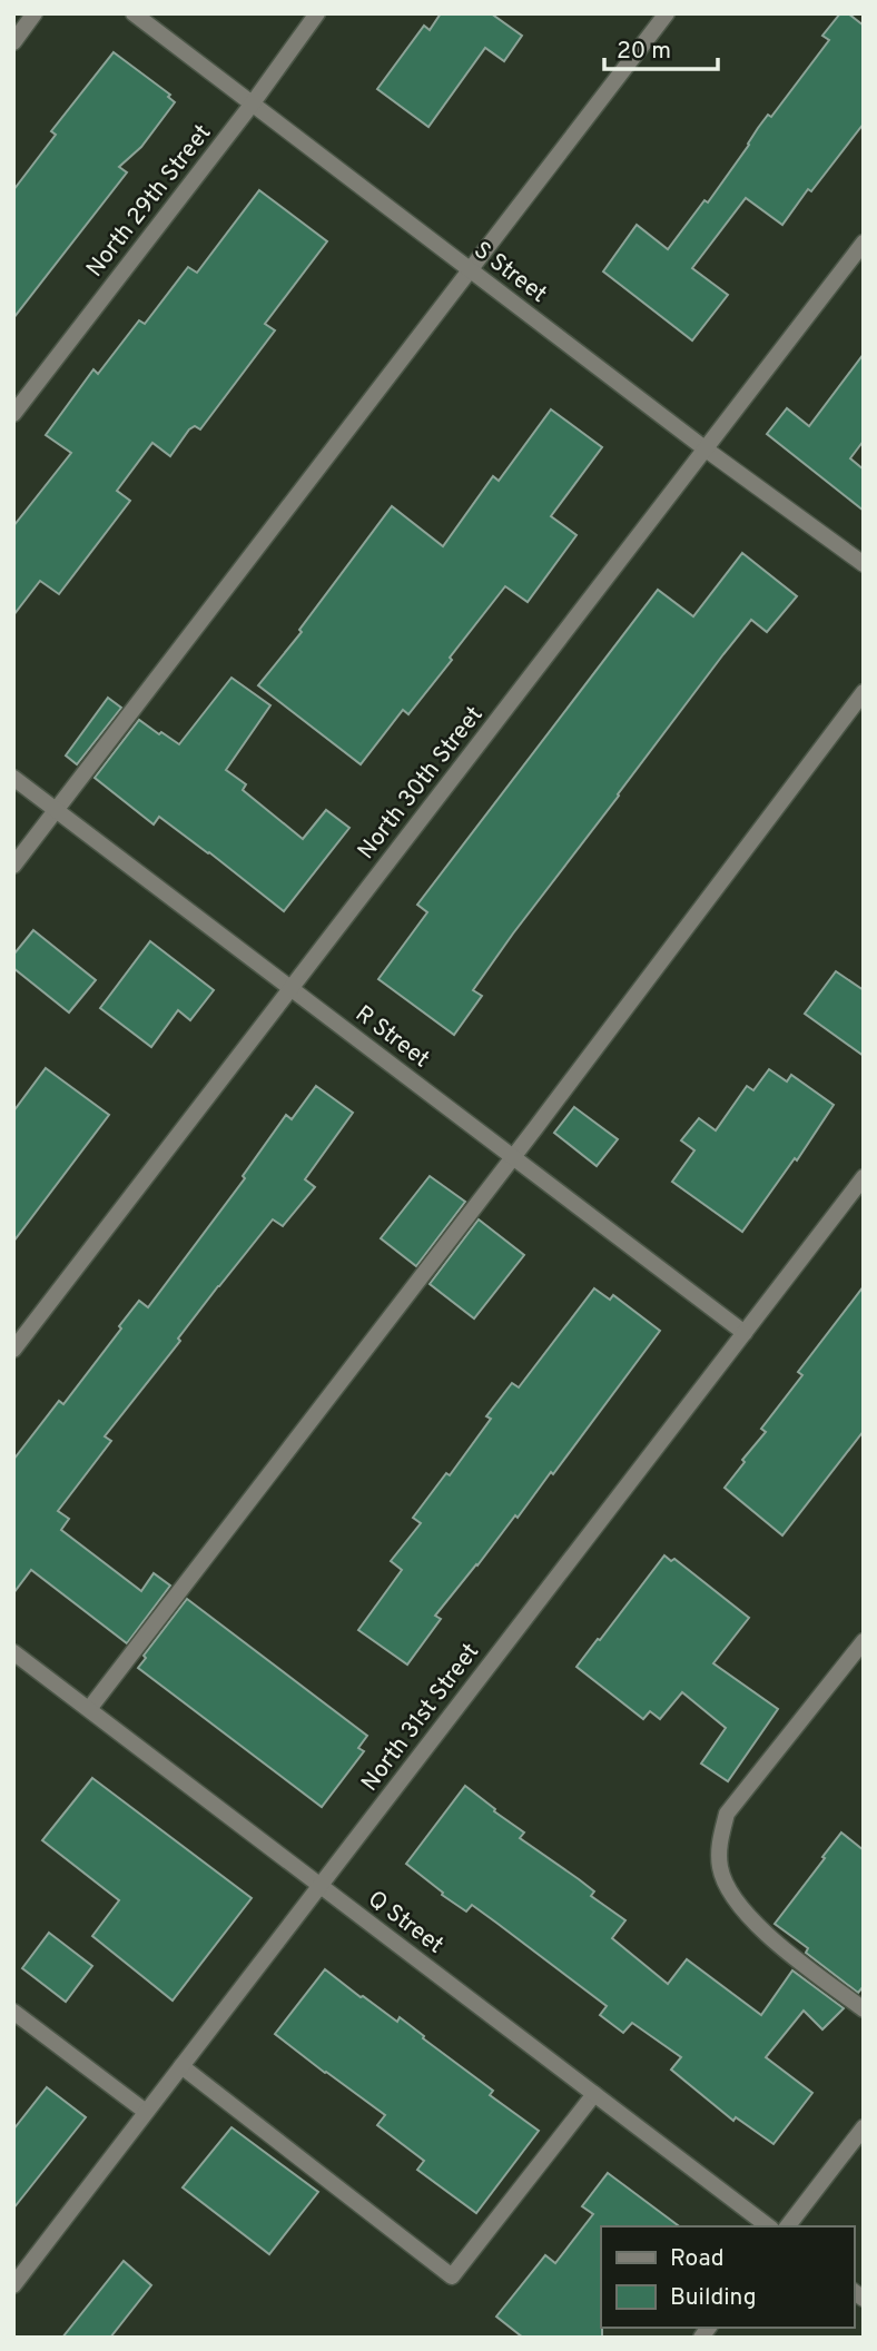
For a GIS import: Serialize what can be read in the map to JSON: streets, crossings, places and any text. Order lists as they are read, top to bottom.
{
  "streets": {
    "street": [
      "North 29th Street",
      "S Street",
      "North 30th Street",
      "R Street",
      "North 31st Street",
      "Q Street"
    ]
  },
  "crossings": [
    ["North 29th Street", "S Street"],
    ["S Street", "North 30th Street"],
    ["North 30th Street", "R Street"],
    ["R Street", "North 31st Street"],
    ["North 31st Street", "Q Street"]
  ],
  "legend": ["Road", "Building"],
  "scale_bar": "20 m"
}
